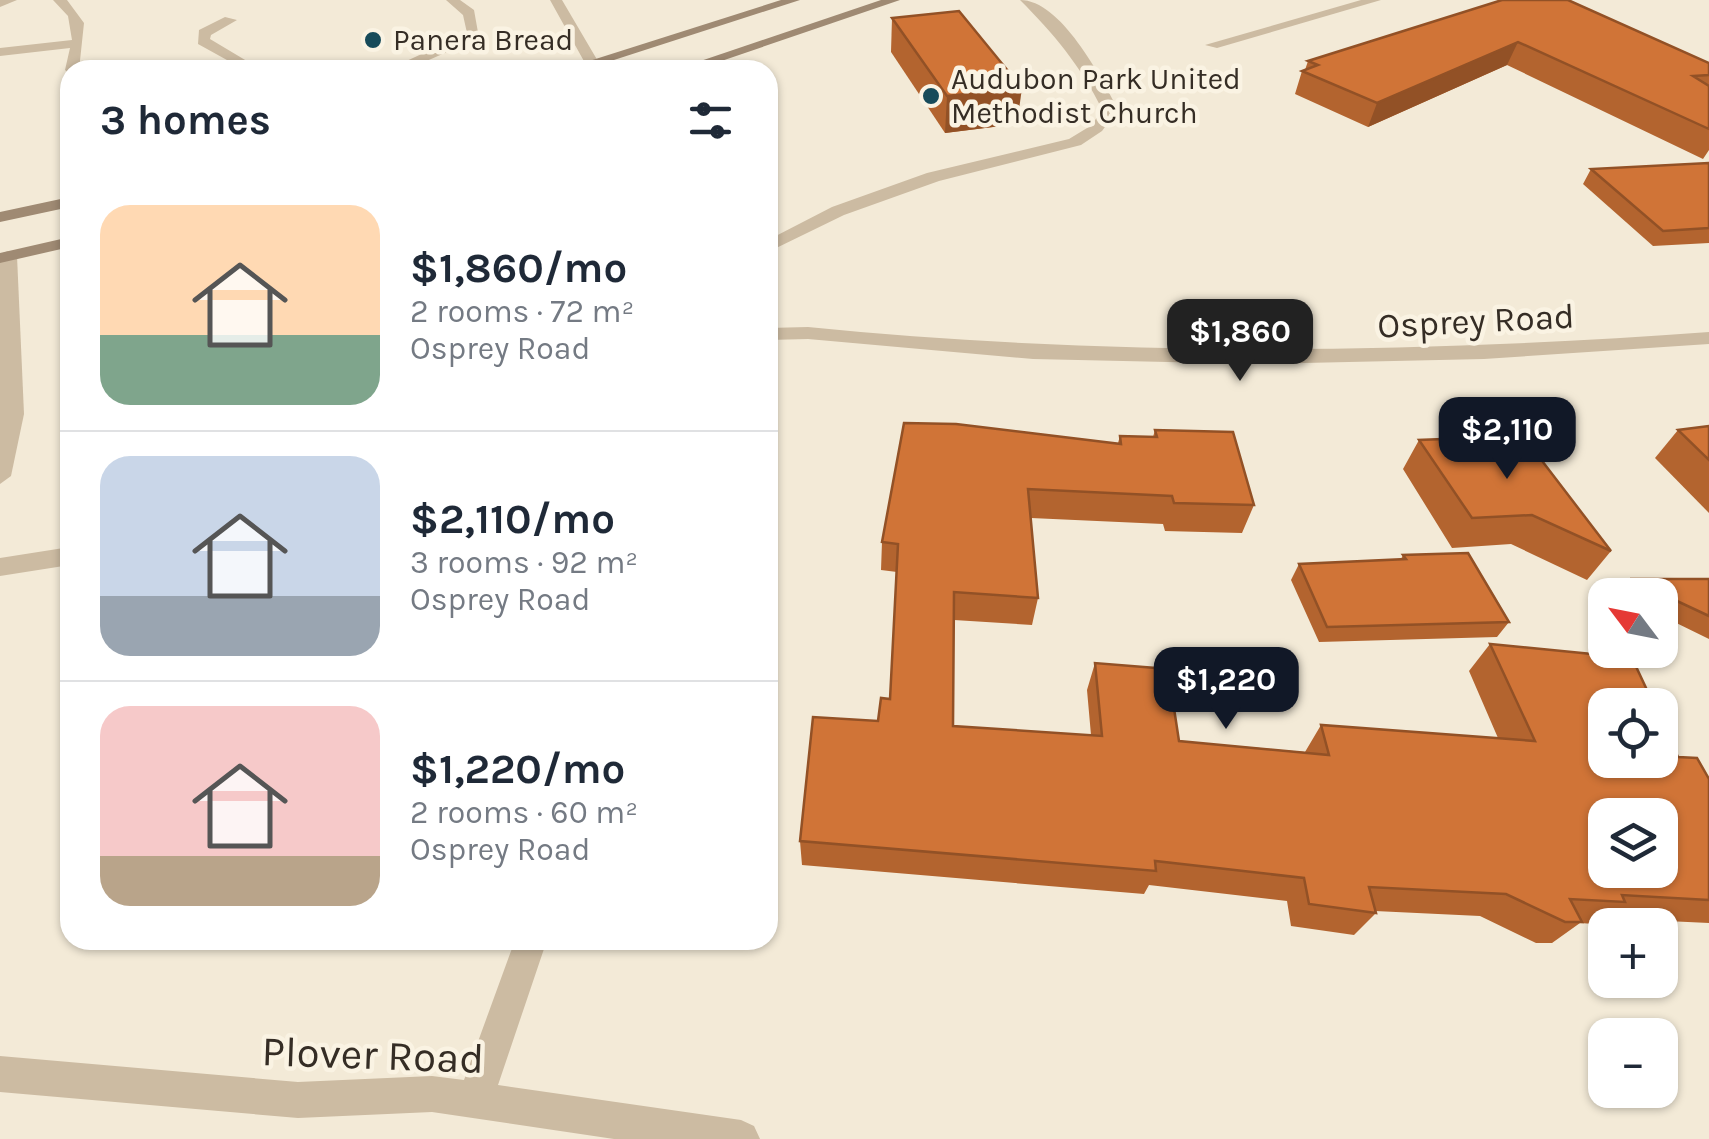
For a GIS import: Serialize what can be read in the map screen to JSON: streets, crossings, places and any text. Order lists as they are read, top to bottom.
{
  "streets": {
    "street": ["Osprey Road", "Plover Road"]
  },
  "places": ["Panera Bread", "Audubon Park United Methodist Church"],
  "north": "top left",
  "page": {
    "heading": "3 homes",
    "list": [
      {
        "name": "$1,860/mo",
        "note": "2 rooms · 72 m² · Osprey Road"
      },
      {
        "name": "$2,110/mo",
        "note": "3 rooms · 92 m² · Osprey Road"
      },
      {
        "name": "$1,220/mo",
        "note": "2 rooms · 60 m² · Osprey Road"
      }
    ],
    "price": ["$1,860", "$2,110", "$1,220"],
    "map_buttons": ["+", "−"]
  }
}
